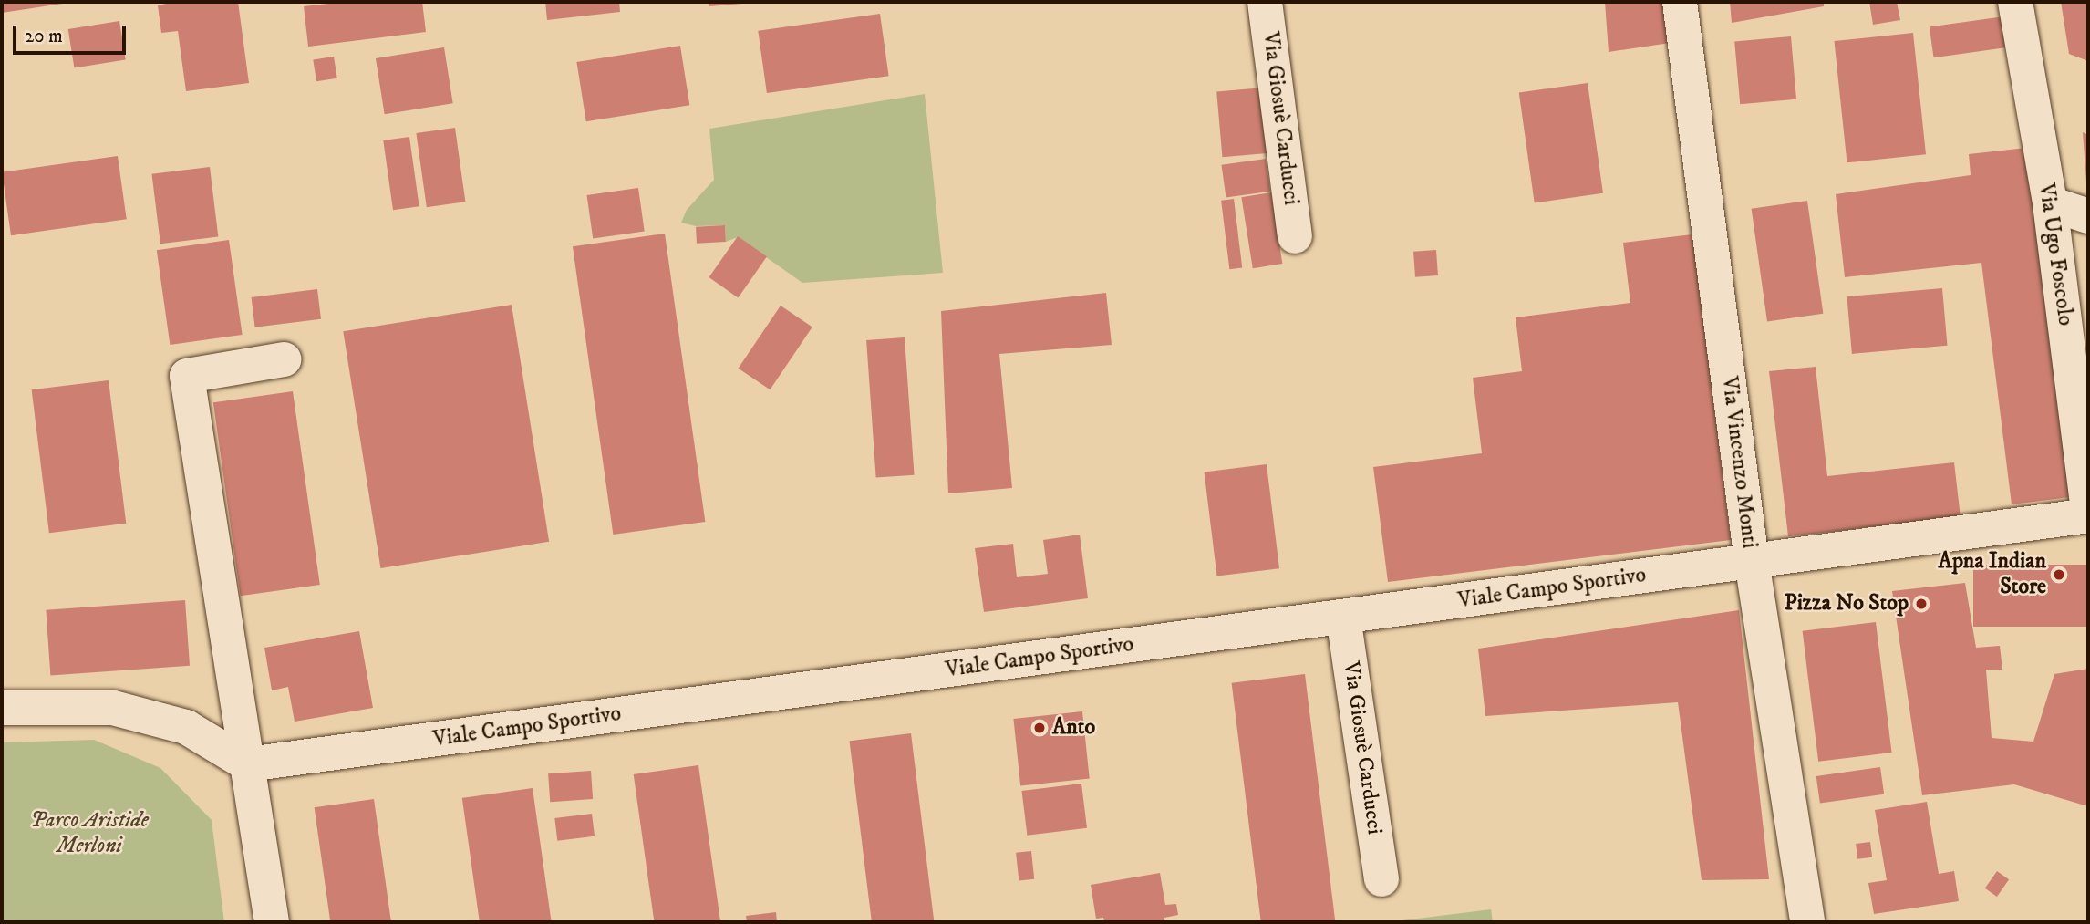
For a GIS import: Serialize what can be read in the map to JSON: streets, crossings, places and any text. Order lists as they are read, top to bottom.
{
  "streets": {
    "street": [
      "Via Giosuè Carducci",
      "Via Ugo Foscolo",
      "Via Vincenzo Monti",
      "Viale Campo Sportivo"
    ]
  },
  "crossings": [
    ["Via Giosuè Carducci", "Viale Campo Sportivo"],
    ["Via Vincenzo Monti", "Viale Campo Sportivo"]
  ],
  "parks": ["Parco Aristide Merloni"],
  "places": ["Apna Indian Store", "Pizza No Stop", "Anto"],
  "scale_bar": "20 m"
}
